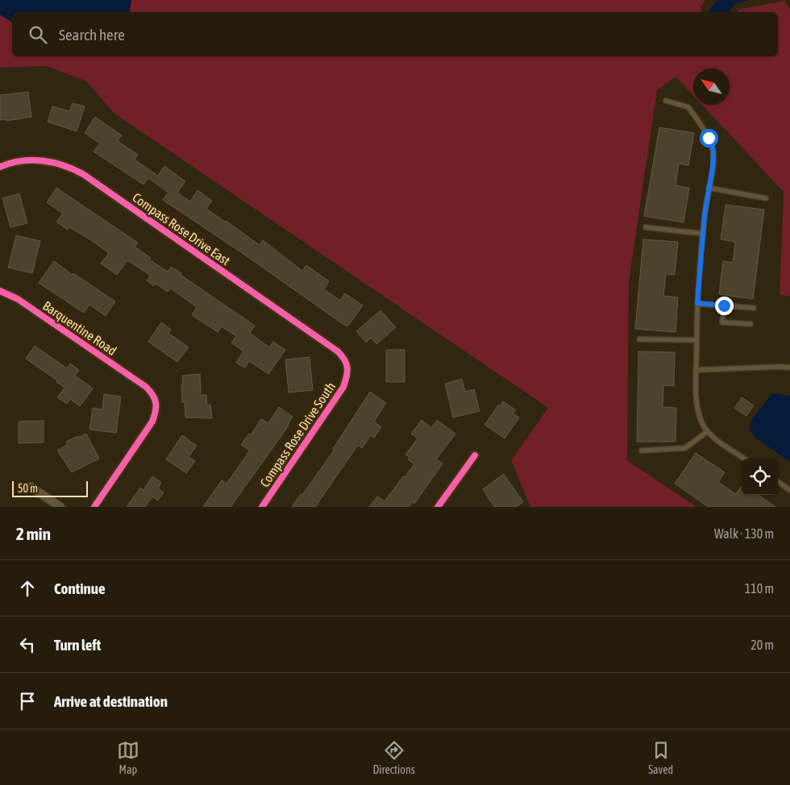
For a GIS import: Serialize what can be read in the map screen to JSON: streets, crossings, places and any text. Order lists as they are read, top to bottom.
{
  "streets": {
    "street": ["Compass Rose Drive East", "Barquentine Road", "Compass Rose Drive South"]
  },
  "crossings": [
    ["Compass Rose Drive East", "Compass Rose Drive South"]
  ],
  "scale_bar": "50 m",
  "north": "top left",
  "page": {
    "search": "Search here",
    "scale": "50 m",
    "heading": ["2 min", "Walk · 130 m"],
    "list": [
      ["Continue", "110 m"],
      ["Turn left", "20 m"],
      "Arrive at destination"
    ],
    "nav": ["Map", "Directions", "Saved"]
  }
}
